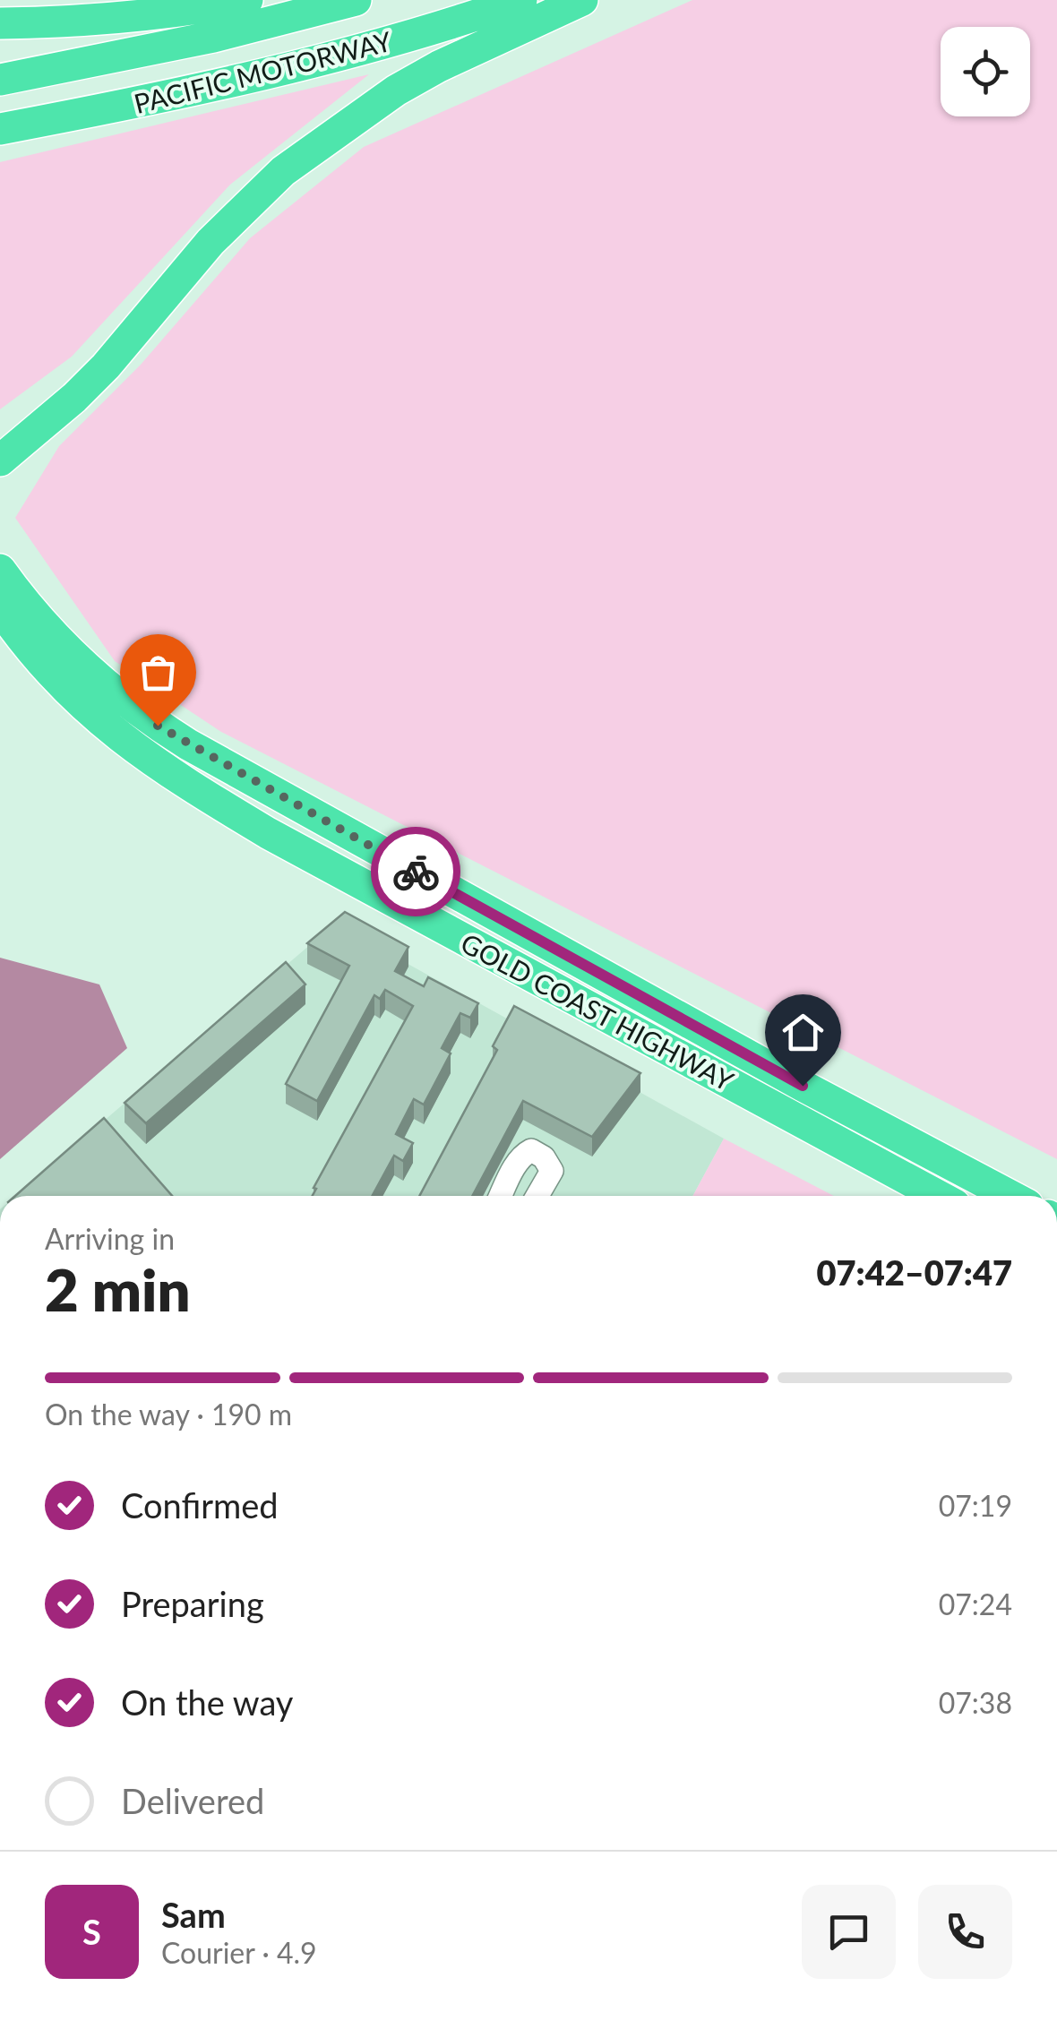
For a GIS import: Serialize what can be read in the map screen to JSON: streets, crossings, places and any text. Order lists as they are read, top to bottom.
{
  "streets": {
    "highway": ["PACIFIC MOTORWAY", "GOLD COAST HIGHWAY"]
  },
  "page": {
    "heading": ["2 min", "Arriving in", "07:42–07:47"],
    "panel": ["Sam", "Courier · 4.9"],
    "bar": "On the way · 190 m",
    "list": [
      ["Confirmed", "07:19"],
      ["Preparing", "07:24"],
      ["On the way", "07:38"],
      "Delivered"
    ],
    "round": "S"
  }
}
